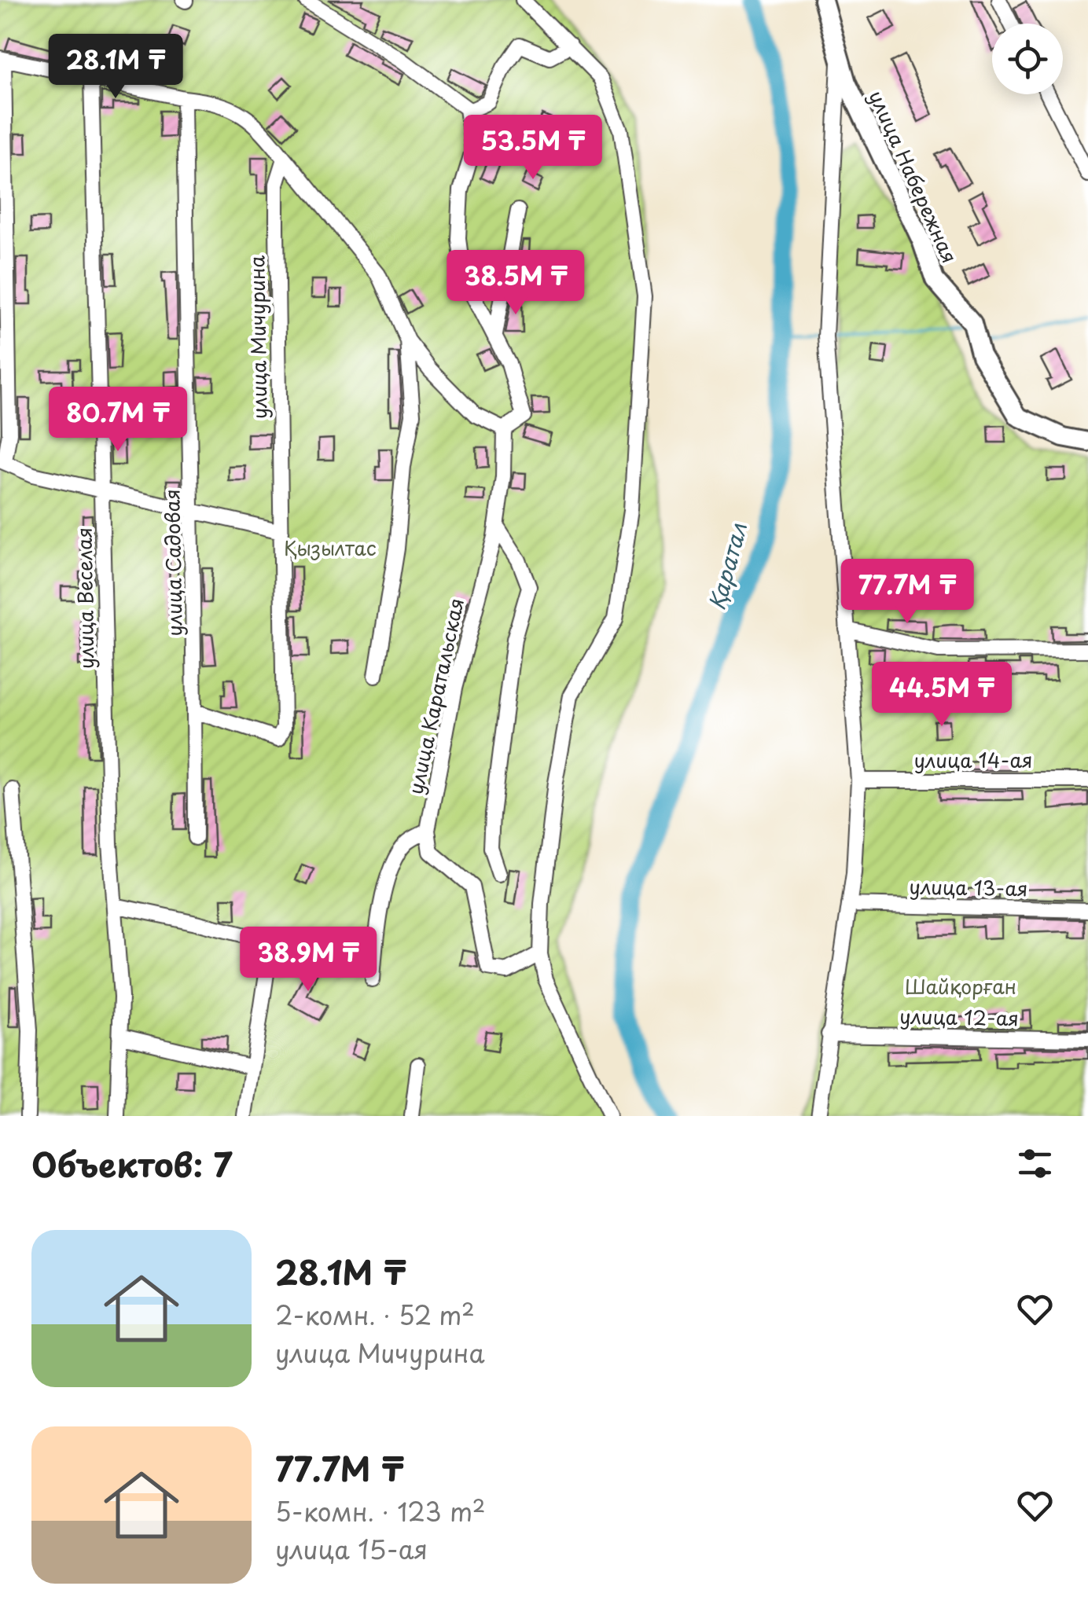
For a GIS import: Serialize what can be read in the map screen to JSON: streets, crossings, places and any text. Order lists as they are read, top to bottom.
{
  "streets": {
    "street": [
      "улица Набережная",
      "улица Мичурина",
      "улица Садовая",
      "улица Веселая",
      "улица Каратальская",
      "улица 14-ая",
      "улица 13-ая",
      "улица 12-ая"
    ]
  },
  "crossings": [
    ["улица Мичурина", "улица Садовая"]
  ],
  "water": ["Қаратал"],
  "parks": ["Қызылтас", "Шайқорған"],
  "page": {
    "price": [
      "28.1M ₸",
      "53.5M ₸",
      "38.5M ₸",
      "80.7M ₸",
      "77.7M ₸",
      "44.5M ₸",
      "38.9M ₸"
    ],
    "heading": "Объектов: 7",
    "list": [
      {
        "name": "28.1M ₸",
        "note": "2-комн. · 52 m² · улица Мичурина"
      },
      {
        "name": "77.7M ₸",
        "note": "5-комн. · 123 m² · улица 15-ая"
      }
    ]
  }
}
